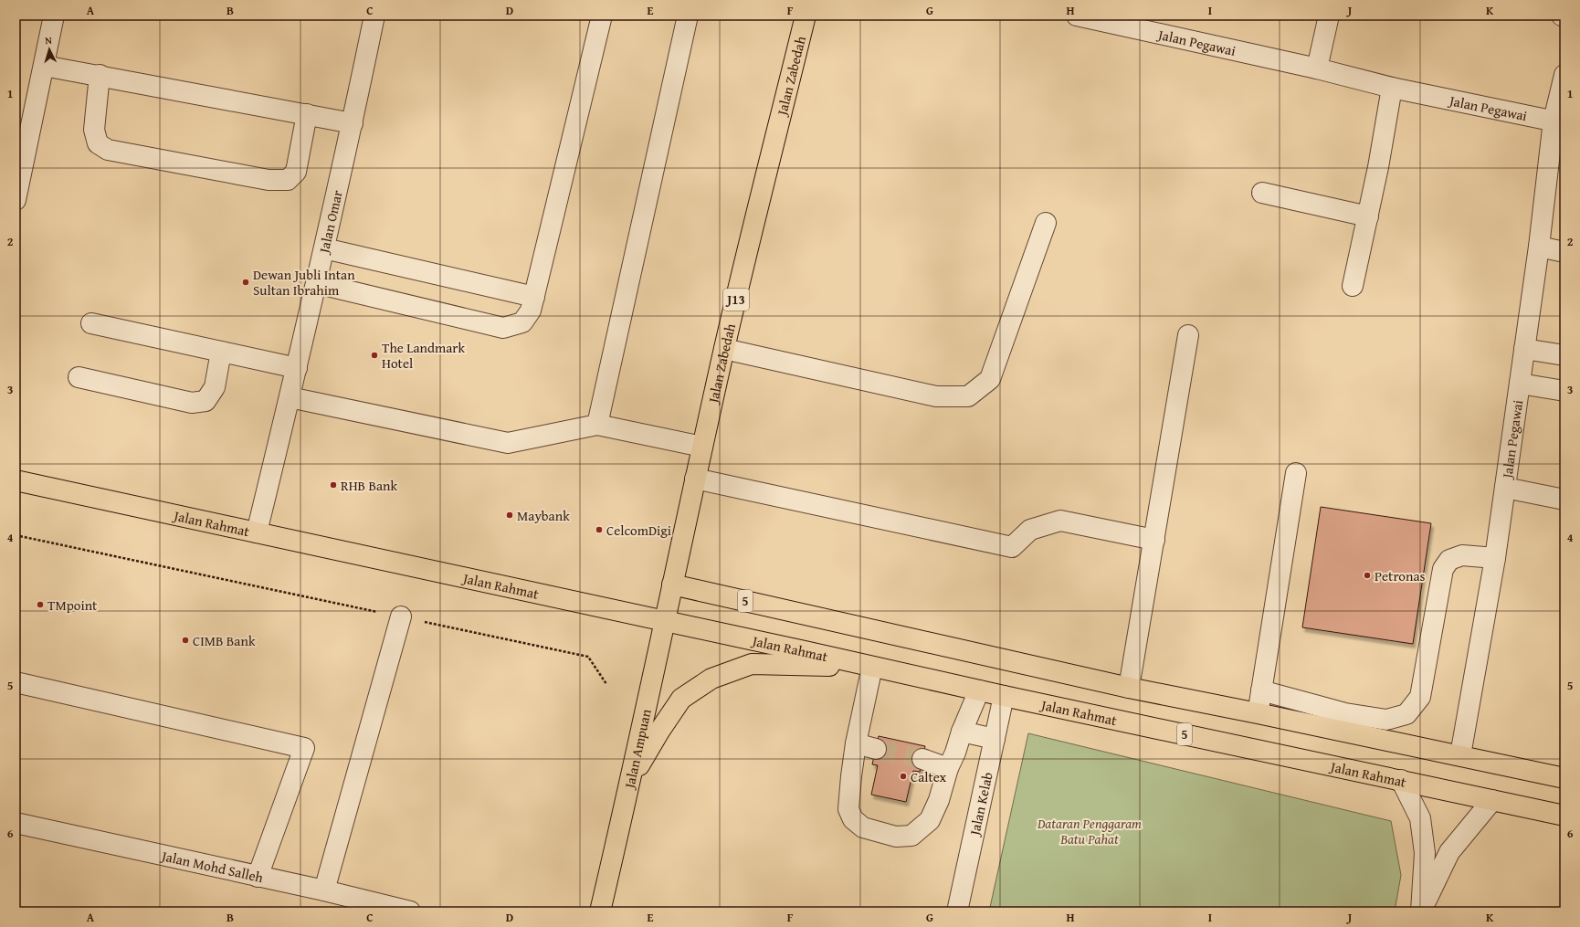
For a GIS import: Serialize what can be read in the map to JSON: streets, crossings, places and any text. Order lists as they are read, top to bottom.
{
  "streets": {
    "main road": [
      "Jalan Zabedah",
      "J13",
      "Jalan Rahmat",
      "5",
      "Jalan Ampuan"
    ],
    "street": [
      "Jalan Pegawai",
      "Jalan Omar",
      "Jalan Kelab",
      "Jalan Mohd Salleh"
    ]
  },
  "crossings": [
    ["Jalan Pegawai", "5"],
    ["Jalan Zabedah", "5"],
    ["Jalan Zabedah", "Jalan Ampuan"],
    ["Jalan Omar", "Jalan Rahmat"],
    ["Jalan Rahmat", "Jalan Ampuan"],
    ["Jalan Rahmat", "Jalan Kelab"],
    ["5", "Jalan Ampuan"]
  ],
  "parks": ["Dataran Penggaram Batu Pahat"],
  "places": [
    "Dewan Jubli Intan Sultan Ibrahim",
    "The Landmark Hotel",
    "RHB Bank",
    "Maybank",
    "CelcomDigi",
    "Petronas",
    "TMpoint",
    "CIMB Bank",
    "Caltex"
  ],
  "north": "top",
  "grid": {
    "columns": [
      "A",
      "B",
      "C",
      "D",
      "E",
      "F",
      "G",
      "H",
      "I",
      "J",
      "K"
    ],
    "rows": [
      "1",
      "2",
      "3",
      "4",
      "5",
      "6"
    ]
  }
}
